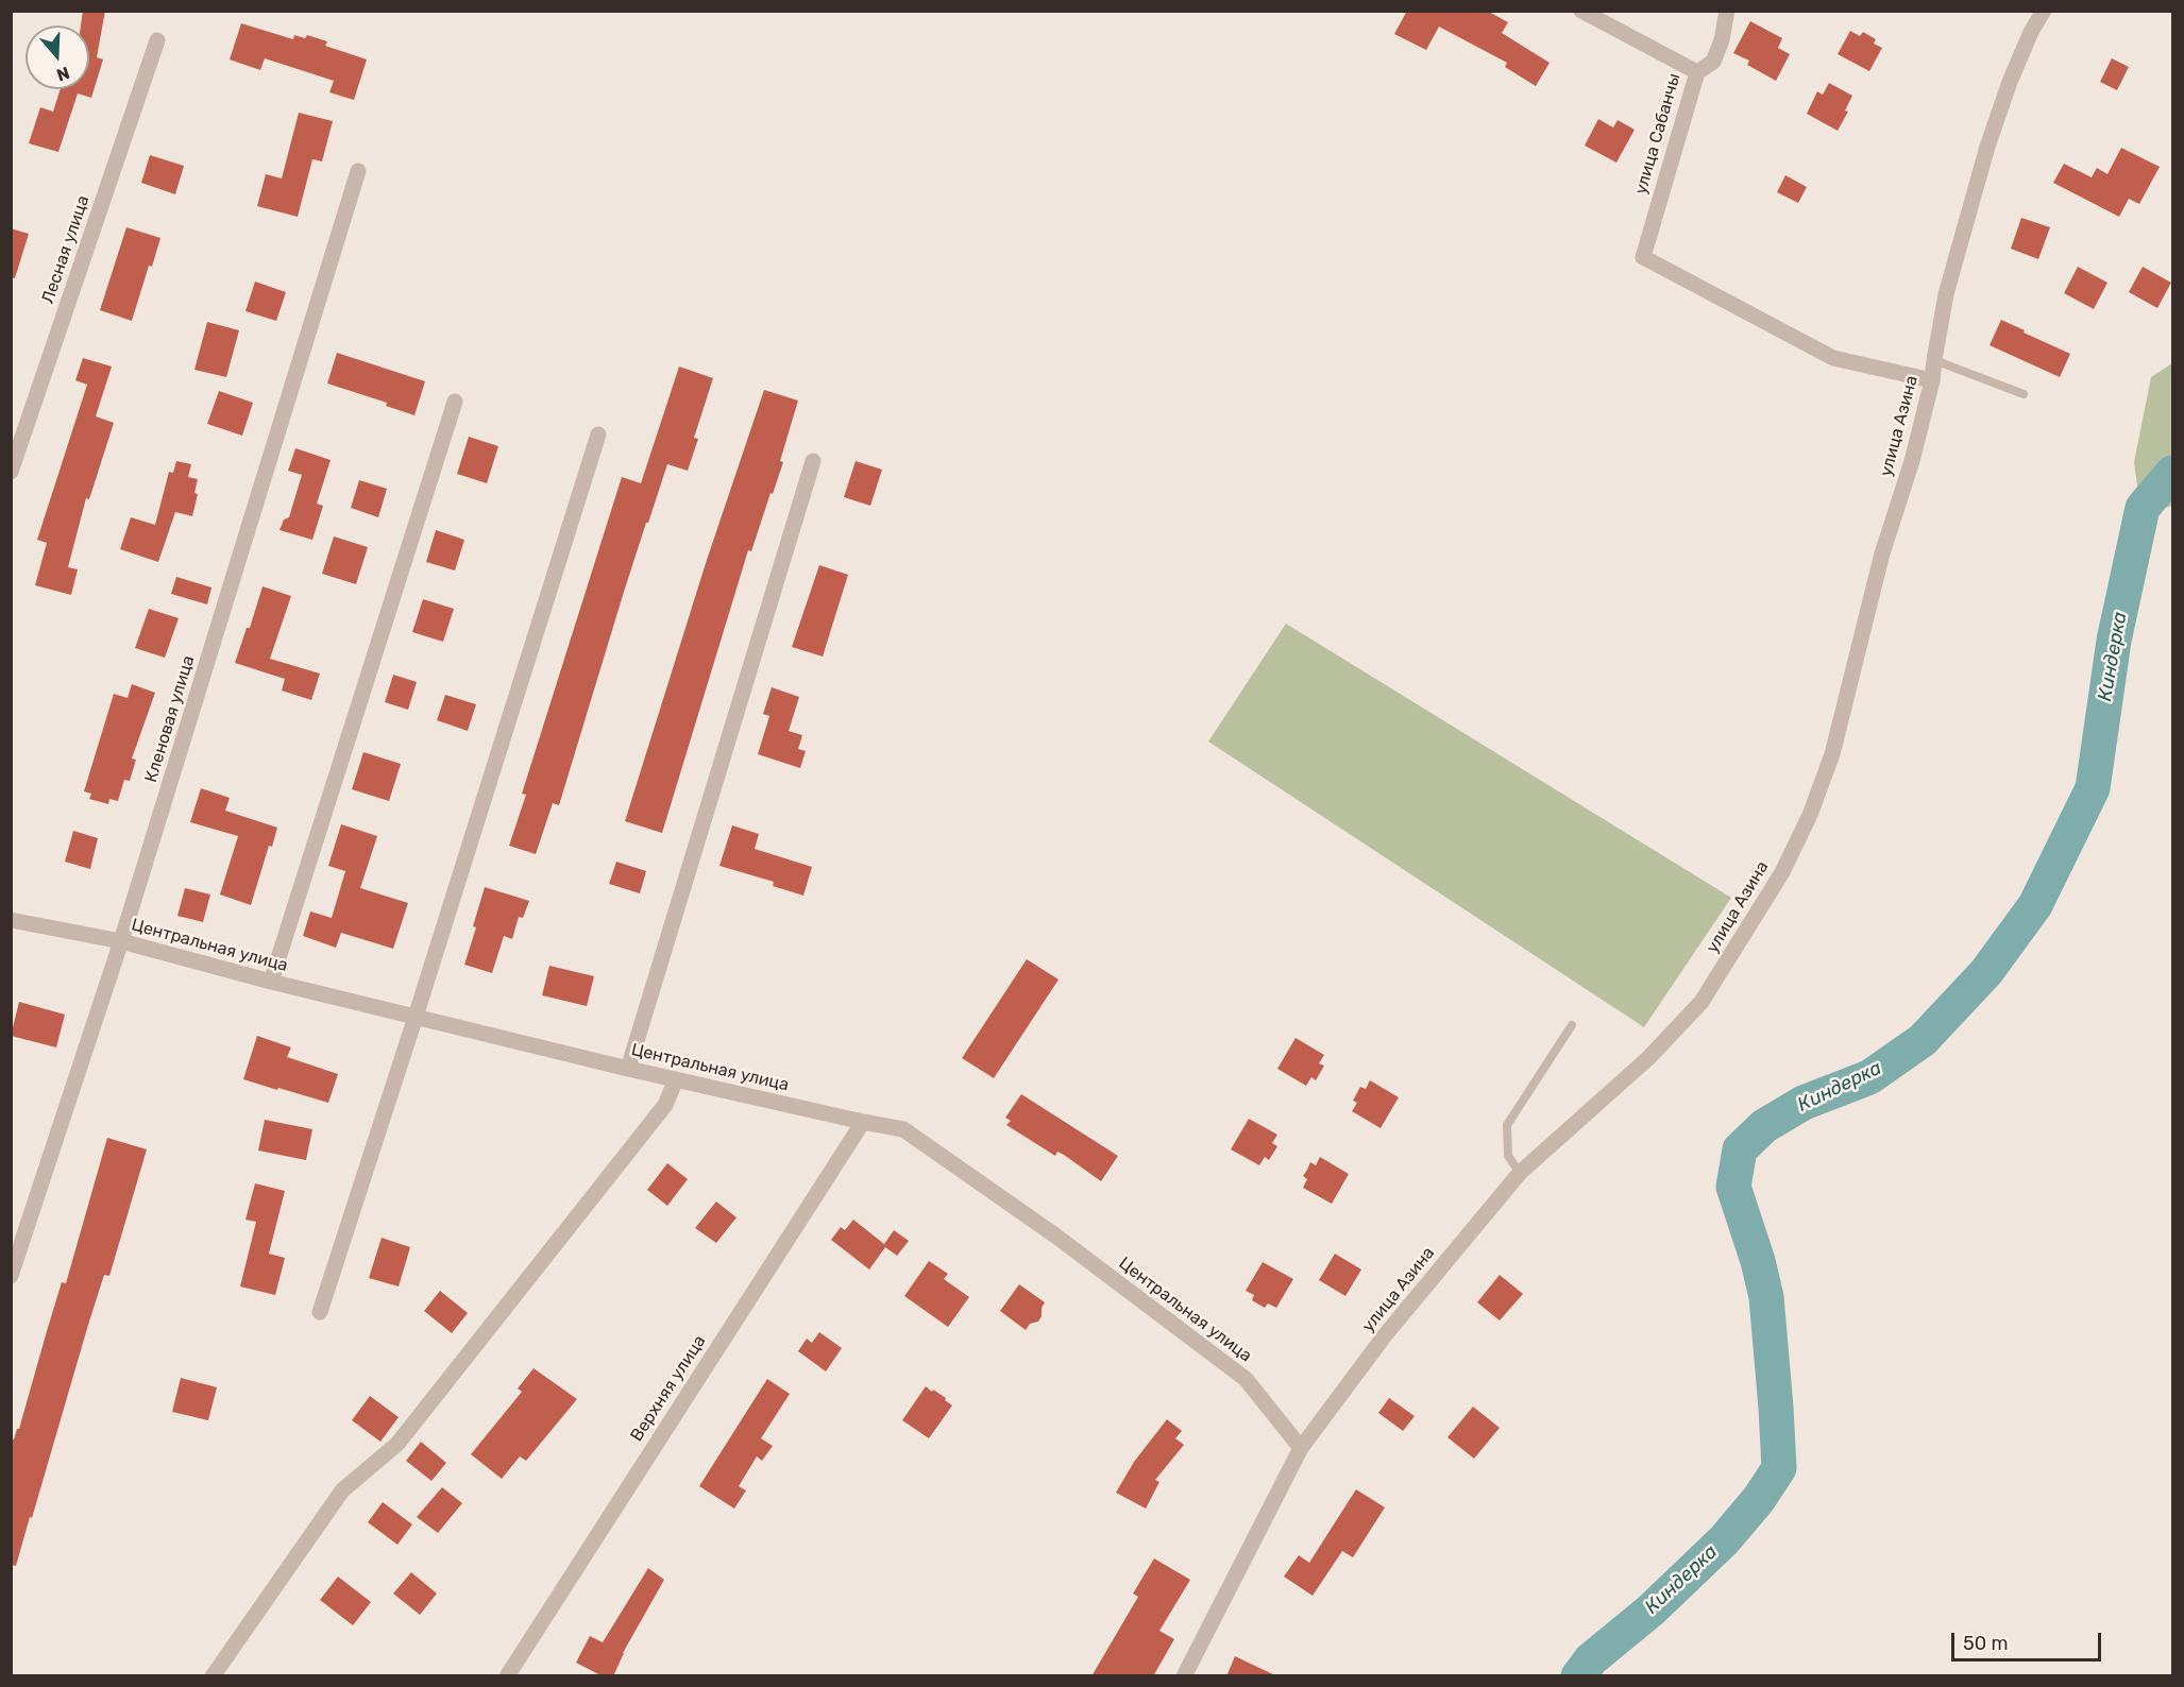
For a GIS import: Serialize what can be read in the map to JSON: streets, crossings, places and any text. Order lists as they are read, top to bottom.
{
  "streets": {
    "street": [
      "улица Сабанчы",
      "Лесная улица",
      "улица Азина",
      "Кленовая улица",
      "Центральная улица",
      "Верхняя улица"
    ]
  },
  "crossings": [
    ["улица Сабанчы", "улица Азина"],
    ["улица Азина", "Центральная улица"],
    ["Кленовая улица", "Центральная улица"],
    ["Центральная улица", "Верхняя улица"]
  ],
  "water": ["Киндерка"],
  "scale_bar": "50 m",
  "north": "bottom"
}
